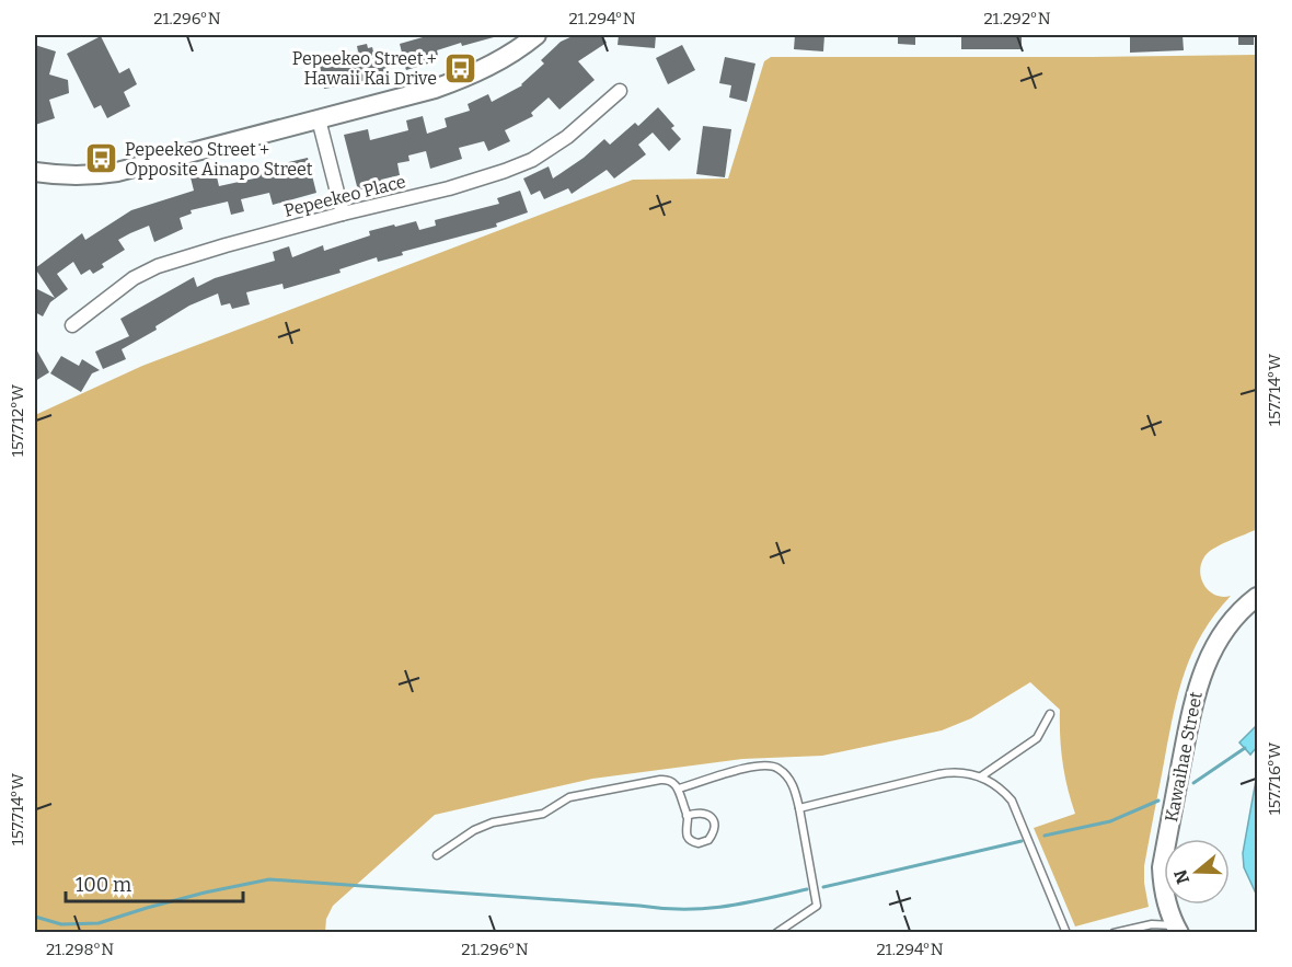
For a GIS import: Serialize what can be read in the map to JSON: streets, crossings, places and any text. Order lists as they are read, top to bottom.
{
  "streets": {
    "street": ["Pepeekeo Place", "Kawaihae Street"]
  },
  "places": {
    "bus stop": ["Pepeekeo Street + Hawaii Kai Drive", "Pepeekeo Street + Opposite Ainapo Street"]
  },
  "scale_bar": "100 m",
  "north": "left",
  "coordinates": [
    "21.296°N",
    "21.294°N",
    "21.292°N",
    "157.714°W",
    "157.712°W",
    "157.716°W",
    "21.298°N"
  ]
}
